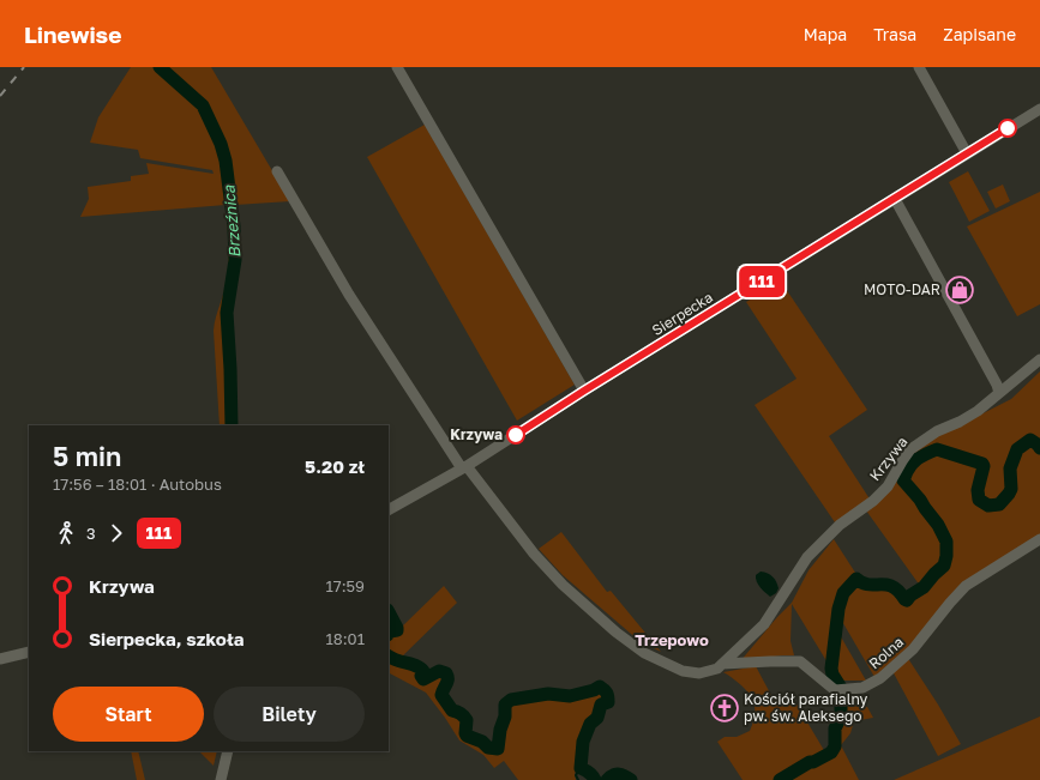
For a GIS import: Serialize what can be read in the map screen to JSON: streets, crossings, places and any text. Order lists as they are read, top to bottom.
{
  "streets": {
    "street": ["Sierpecka", "Krzywa", "Rolna"]
  },
  "crossings": [
    ["Sierpecka", "Krzywa"],
    ["Krzywa", "Rolna"]
  ],
  "districts": ["Trzepowo"],
  "water": ["Brzeźnica"],
  "places": {
    "shop": ["MOTO-DAR"],
    "other": ["Krzywa"],
    "church": ["Kościół parafialny pw. św. Aleksego"]
  },
  "lines": ["bus line 111"],
  "page": {
    "header": "Linewise",
    "nav": ["Mapa", "Trasa", "Zapisane"],
    "on_map": "111",
    "heading": ["5 min", "17:56 – 18:01 · Autobus", "5.20 zł"],
    "legs": ["3", "111"],
    "list": [
      {
        "name": "Krzywa",
        "value": "17:59"
      },
      {
        "name": "Sierpecka, szkoła",
        "value": "18:01"
      }
    ],
    "buttons": ["Start", "Bilety"]
  }
}
